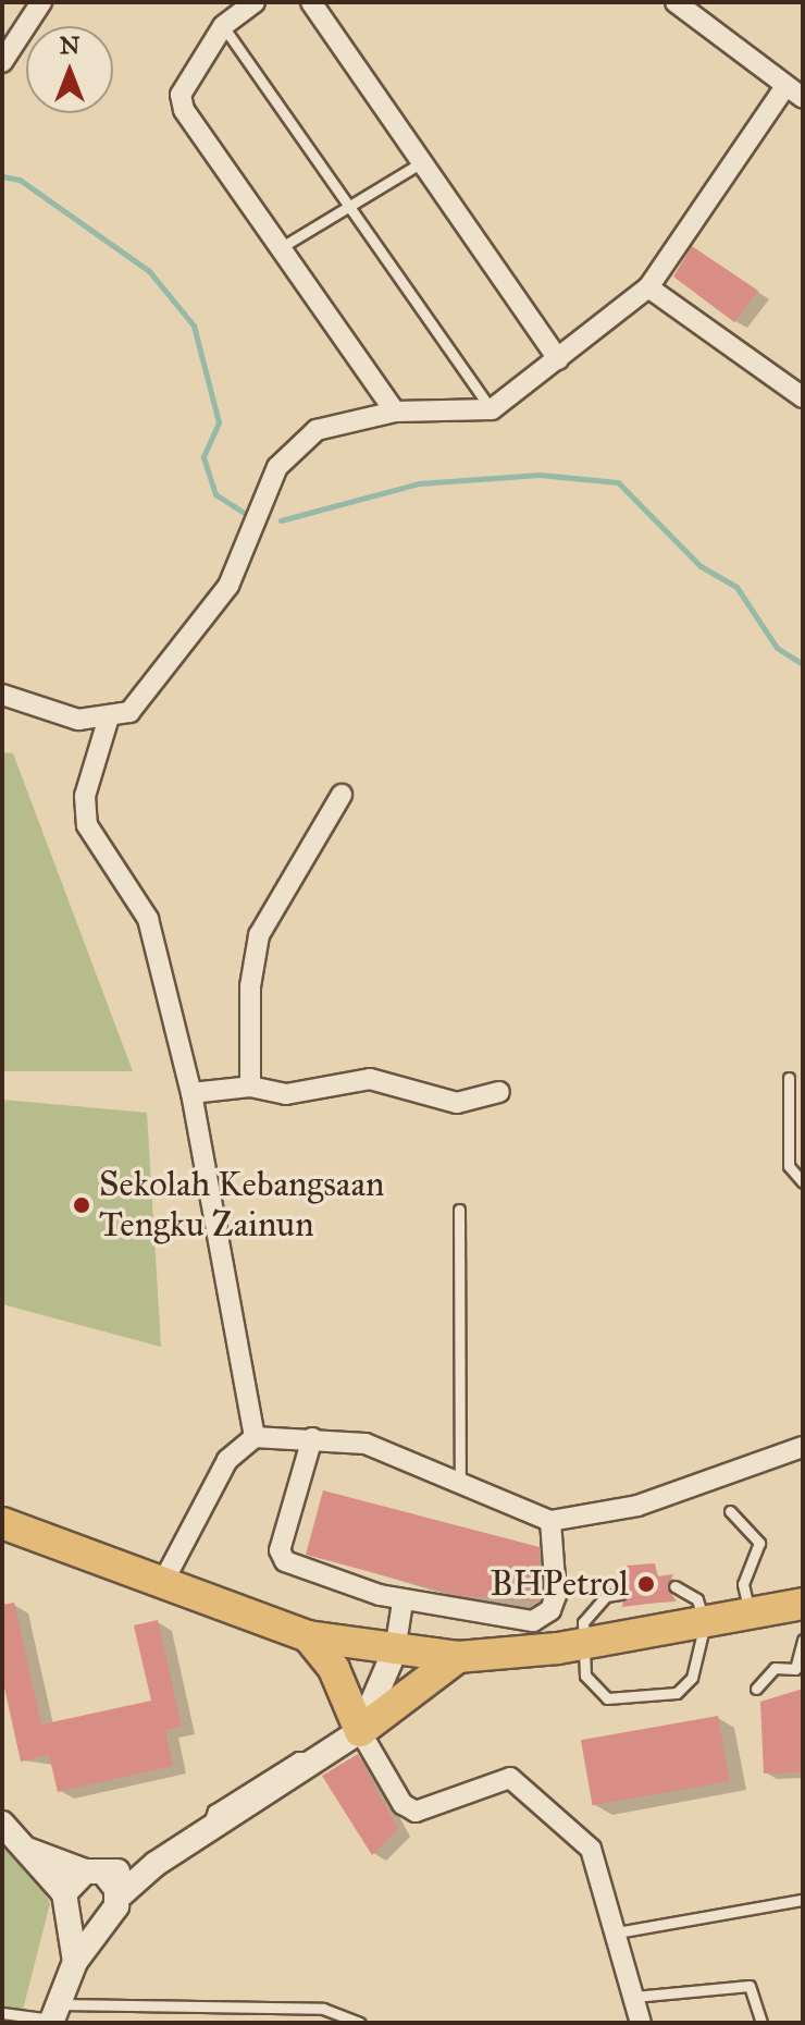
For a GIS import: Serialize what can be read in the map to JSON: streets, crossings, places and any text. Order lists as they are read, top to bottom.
{
  "places": ["Sekolah Kebangsaan Tengku Zainun", "BHPetrol"],
  "north": "top"
}
